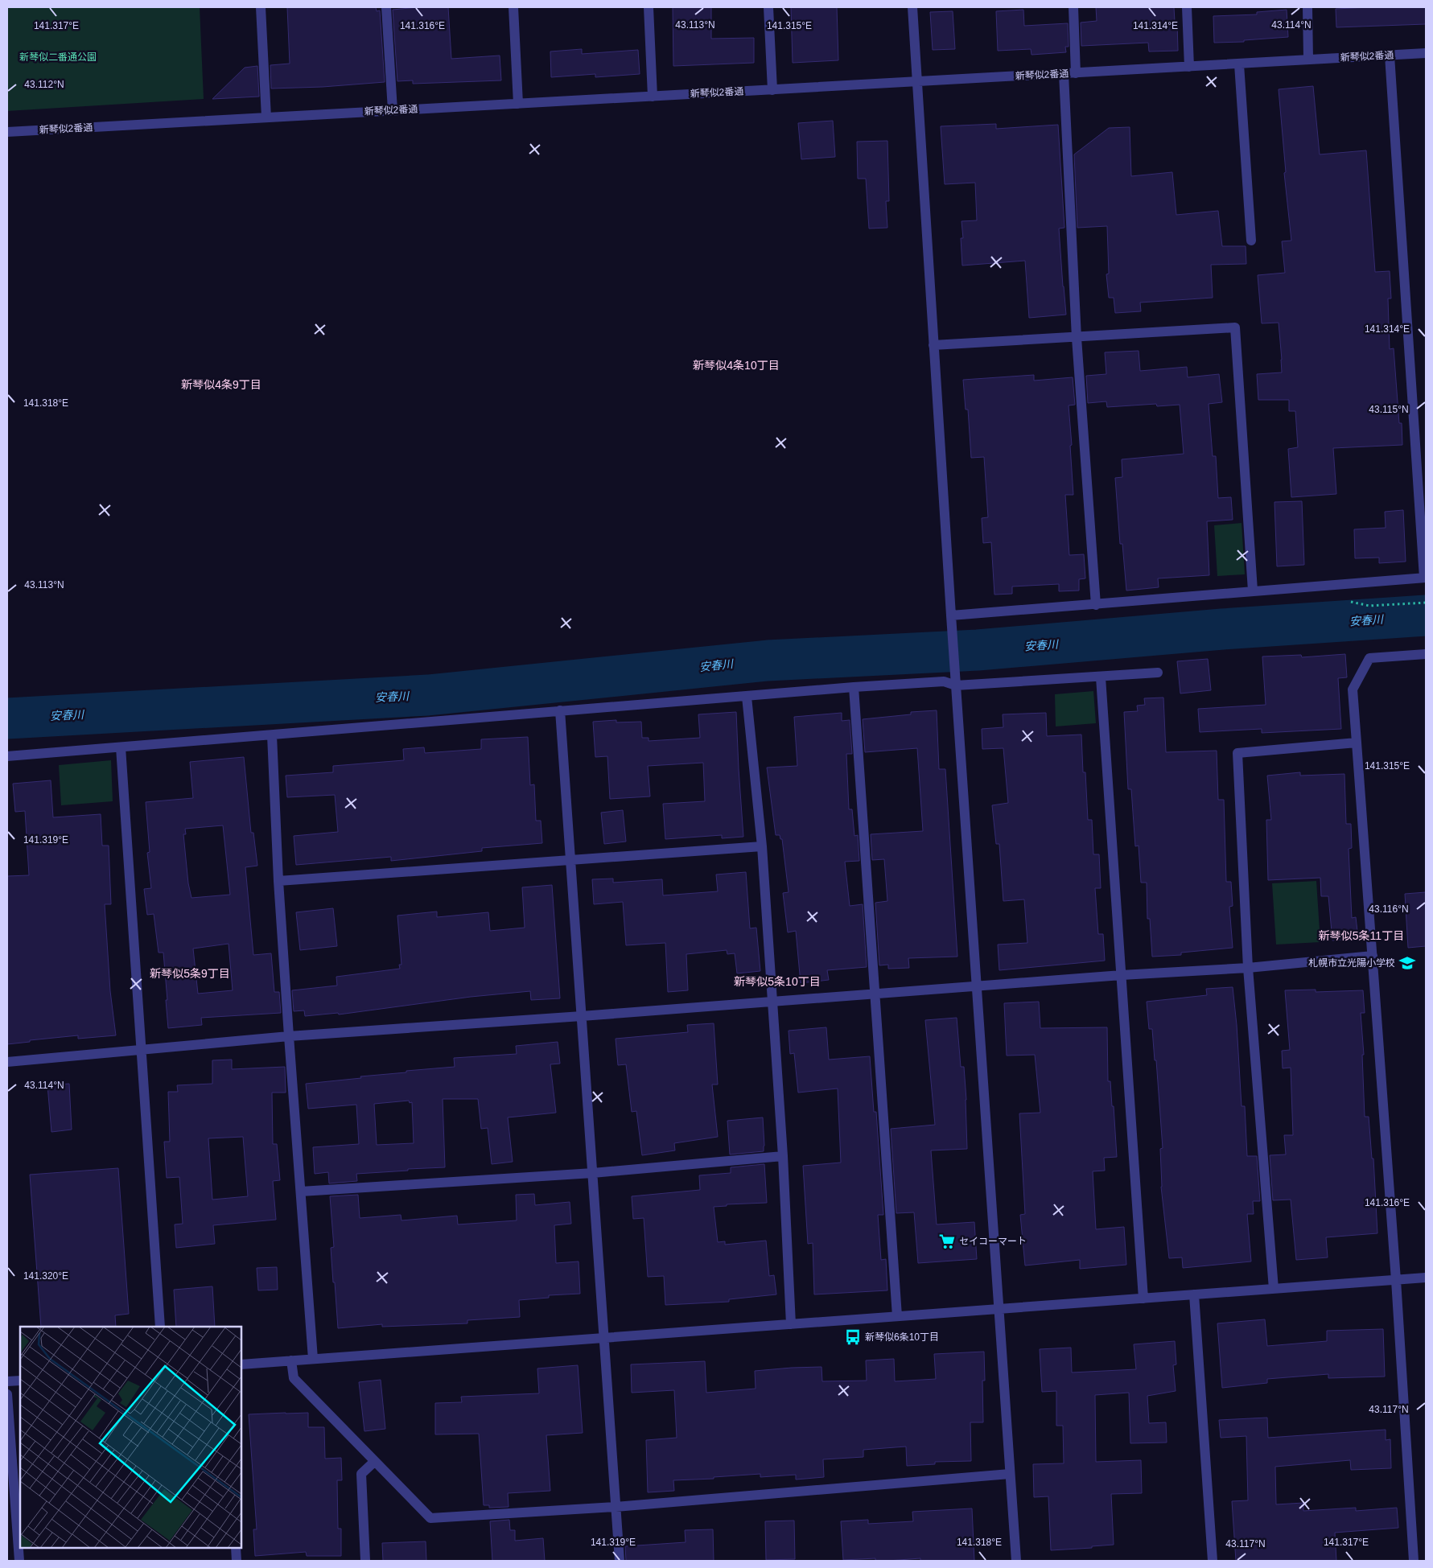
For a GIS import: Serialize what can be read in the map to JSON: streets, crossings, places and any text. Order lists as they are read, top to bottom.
{
  "streets": {
    "street": ["新琴似2番通"]
  },
  "districts": [
    "新琴似4条10丁目",
    "新琴似4条9丁目",
    "新琴似5条11丁目",
    "新琴似5条9丁目",
    "新琴似5条10丁目"
  ],
  "water": ["安春川"],
  "parks": ["新琴似二番通公園"],
  "places": {
    "school or university": ["札幌市立光陽小学校"],
    "supermarket": ["セイコーマート"],
    "bus stop": ["新琴似6条10丁目"]
  },
  "coordinates": [
    "43.113°N",
    "43.114°N",
    "141.314°E",
    "141.317°E",
    "141.316°E",
    "141.315°E",
    "43.112°N",
    "141.318°E",
    "43.115°N",
    "141.319°E",
    "43.116°N",
    "141.320°E",
    "43.117°N"
  ]
}
